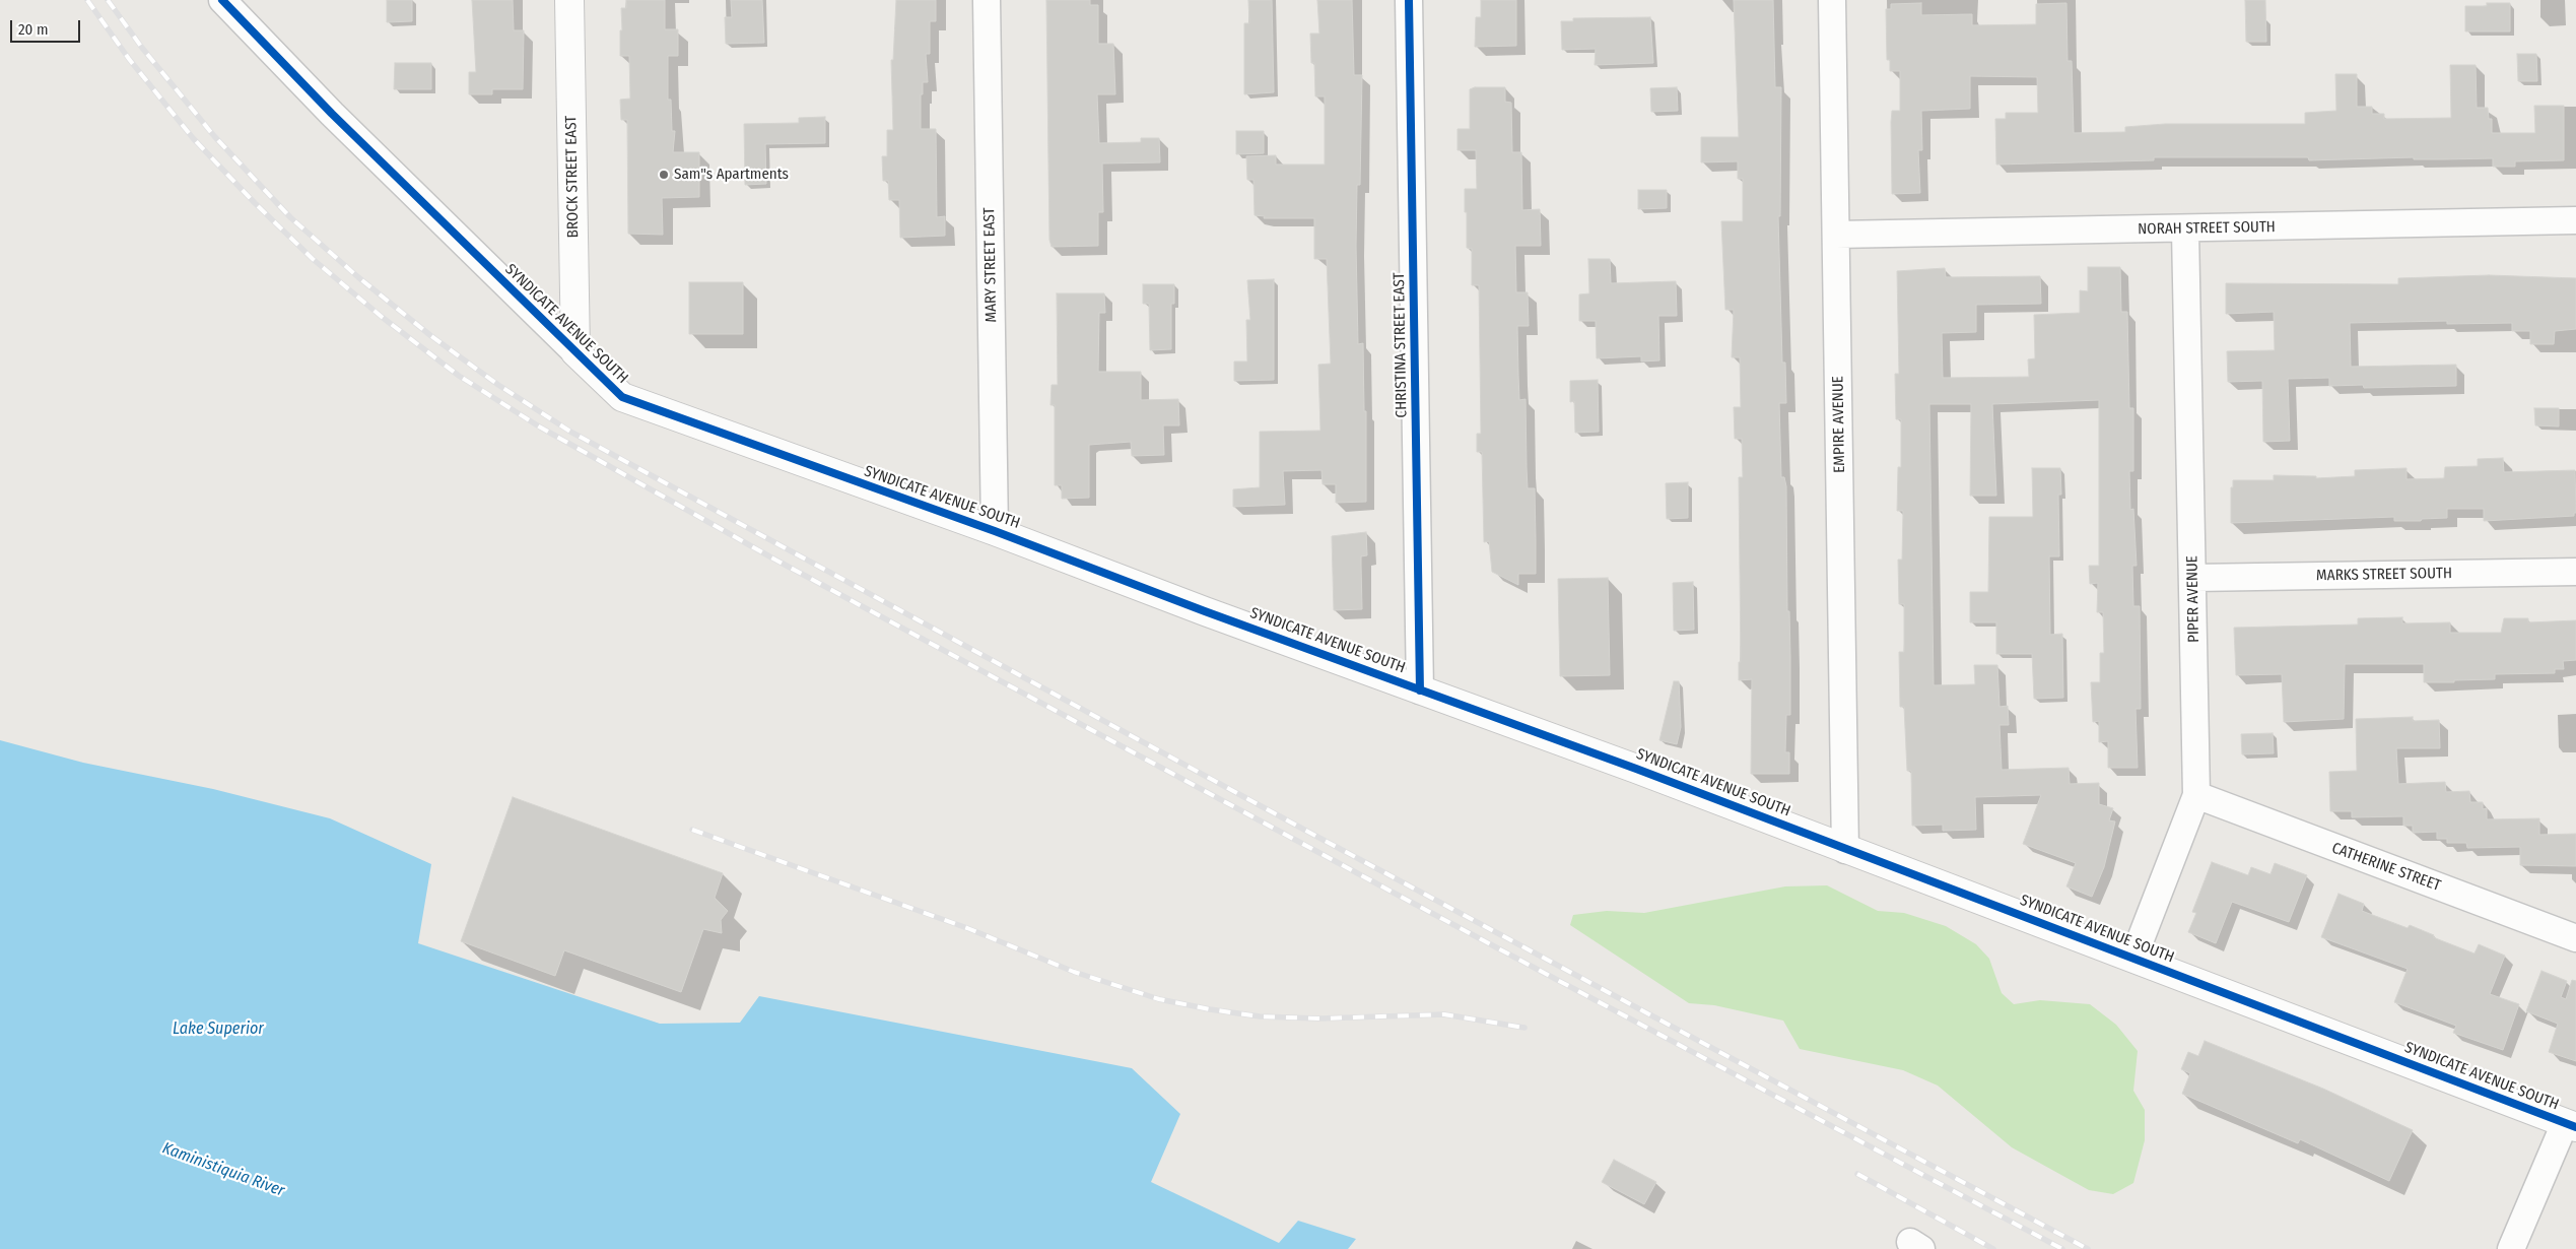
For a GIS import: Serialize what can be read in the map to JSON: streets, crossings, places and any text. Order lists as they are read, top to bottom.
{
  "streets": {
    "street": [
      "BROCK STREET EAST",
      "NORAH STREET SOUTH",
      "MARY STREET EAST",
      "SYNDICATE AVENUE SOUTH",
      "CHRISTINA STREET EAST",
      "EMPIRE AVENUE",
      "MARKS STREET SOUTH",
      "PIPER AVENUE",
      "CATHERINE STREET"
    ]
  },
  "crossings": [
    ["BROCK STREET EAST", "SYNDICATE AVENUE SOUTH"],
    ["NORAH STREET SOUTH", "EMPIRE AVENUE"],
    ["NORAH STREET SOUTH", "PIPER AVENUE"],
    ["MARY STREET EAST", "SYNDICATE AVENUE SOUTH"],
    ["SYNDICATE AVENUE SOUTH", "CHRISTINA STREET EAST"],
    ["SYNDICATE AVENUE SOUTH", "EMPIRE AVENUE"],
    ["SYNDICATE AVENUE SOUTH", "PIPER AVENUE"],
    ["MARKS STREET SOUTH", "PIPER AVENUE"],
    ["PIPER AVENUE", "CATHERINE STREET"]
  ],
  "water": ["Lake Superior", "Kaministiquia River"],
  "places": ["Sam\"s Apartments"],
  "scale_bar": "20 m"
}
